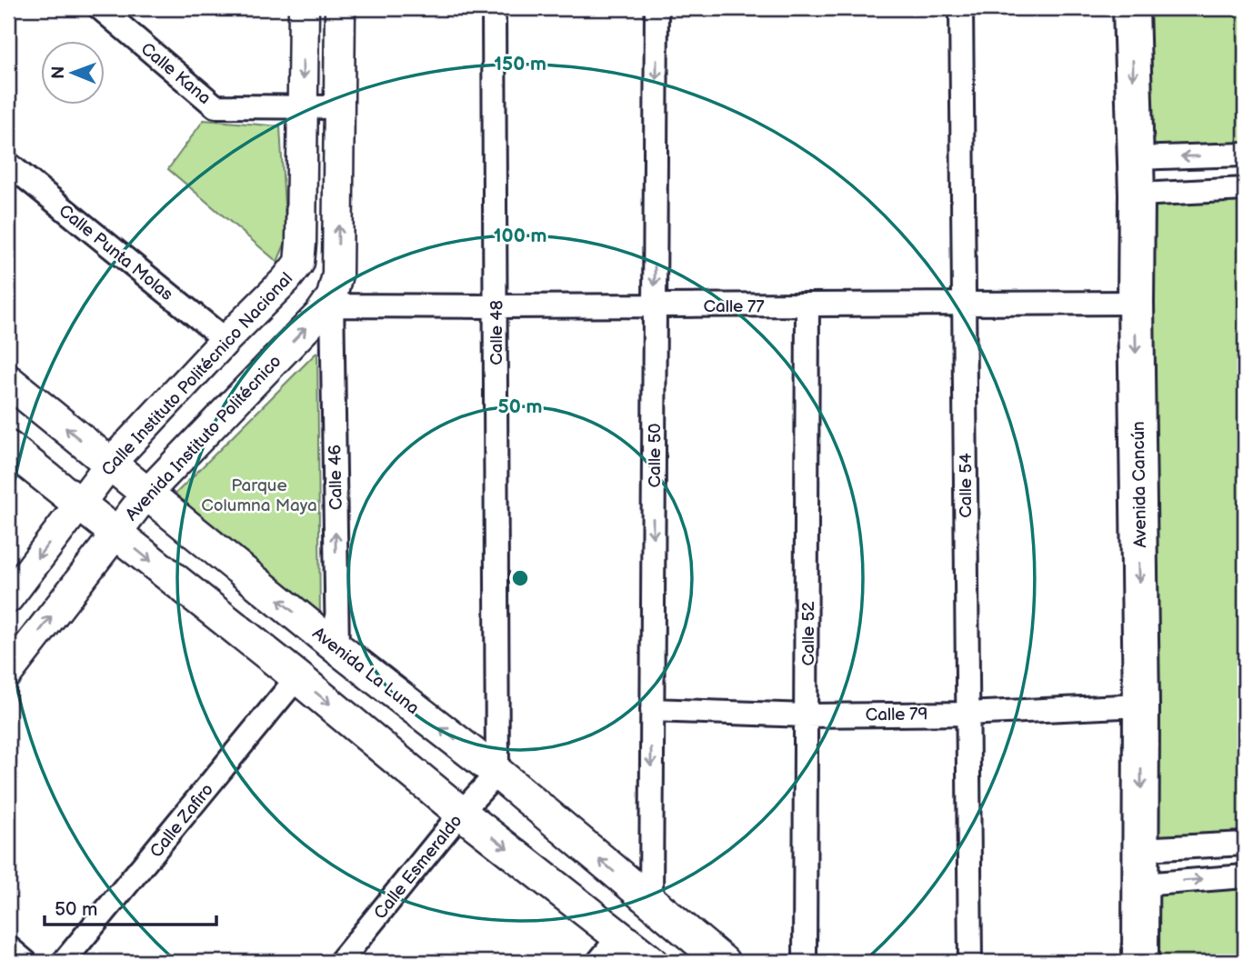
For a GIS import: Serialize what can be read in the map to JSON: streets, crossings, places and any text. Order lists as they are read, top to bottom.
{
  "streets": {
    "main road": ["Avenida Cancún", "Avenida La Luna"],
    "street": [
      "Calle Kana",
      "Calle Punta Molas",
      "Calle 77",
      "Calle 48",
      "Calle Instituto Politécnico Nacional",
      "Avenida Instituto Politécnico",
      "Calle 50",
      "Calle 46",
      "Calle 54",
      "Calle 52",
      "Calle 79",
      "Calle Zafiro",
      "Calle Esmeraldo"
    ]
  },
  "crossings": [
    ["Calle Kana", "Calle Instituto Politécnico Nacional"],
    ["Calle Punta Molas", "Calle Instituto Politécnico Nacional"],
    ["Calle 77", "Calle 48"],
    ["Calle 77", "Avenida Instituto Politécnico"],
    ["Calle 77", "Calle 50"],
    ["Calle 77", "Calle 46"],
    ["Calle 77", "Avenida Cancún"],
    ["Calle 77", "Calle 54"],
    ["Calle 77", "Calle 52"],
    ["Calle 48", "Avenida La Luna"],
    ["Calle 48", "Calle Esmeraldo"],
    ["Calle Instituto Politécnico Nacional", "Avenida La Luna"],
    ["Avenida Instituto Politécnico", "Calle 46"],
    ["Avenida Instituto Politécnico", "Avenida La Luna"],
    ["Calle 50", "Avenida La Luna"],
    ["Calle 50", "Calle 79"],
    ["Calle 46", "Avenida La Luna"],
    ["Avenida Cancún", "Calle 79"],
    ["Calle 54", "Calle 79"],
    ["Calle 52", "Calle 79"],
    ["Avenida La Luna", "Calle Esmeraldo"]
  ],
  "one_way": [
    "Avenida Instituto Politécnico",
    "Calle 50",
    "Calle 46",
    "Avenida Cancún"
  ],
  "parks": ["Parque Columna Maya"],
  "scale_bar": "50 m",
  "north": "left",
  "rings": ["150 m", "100 m", "50 m"]
}
